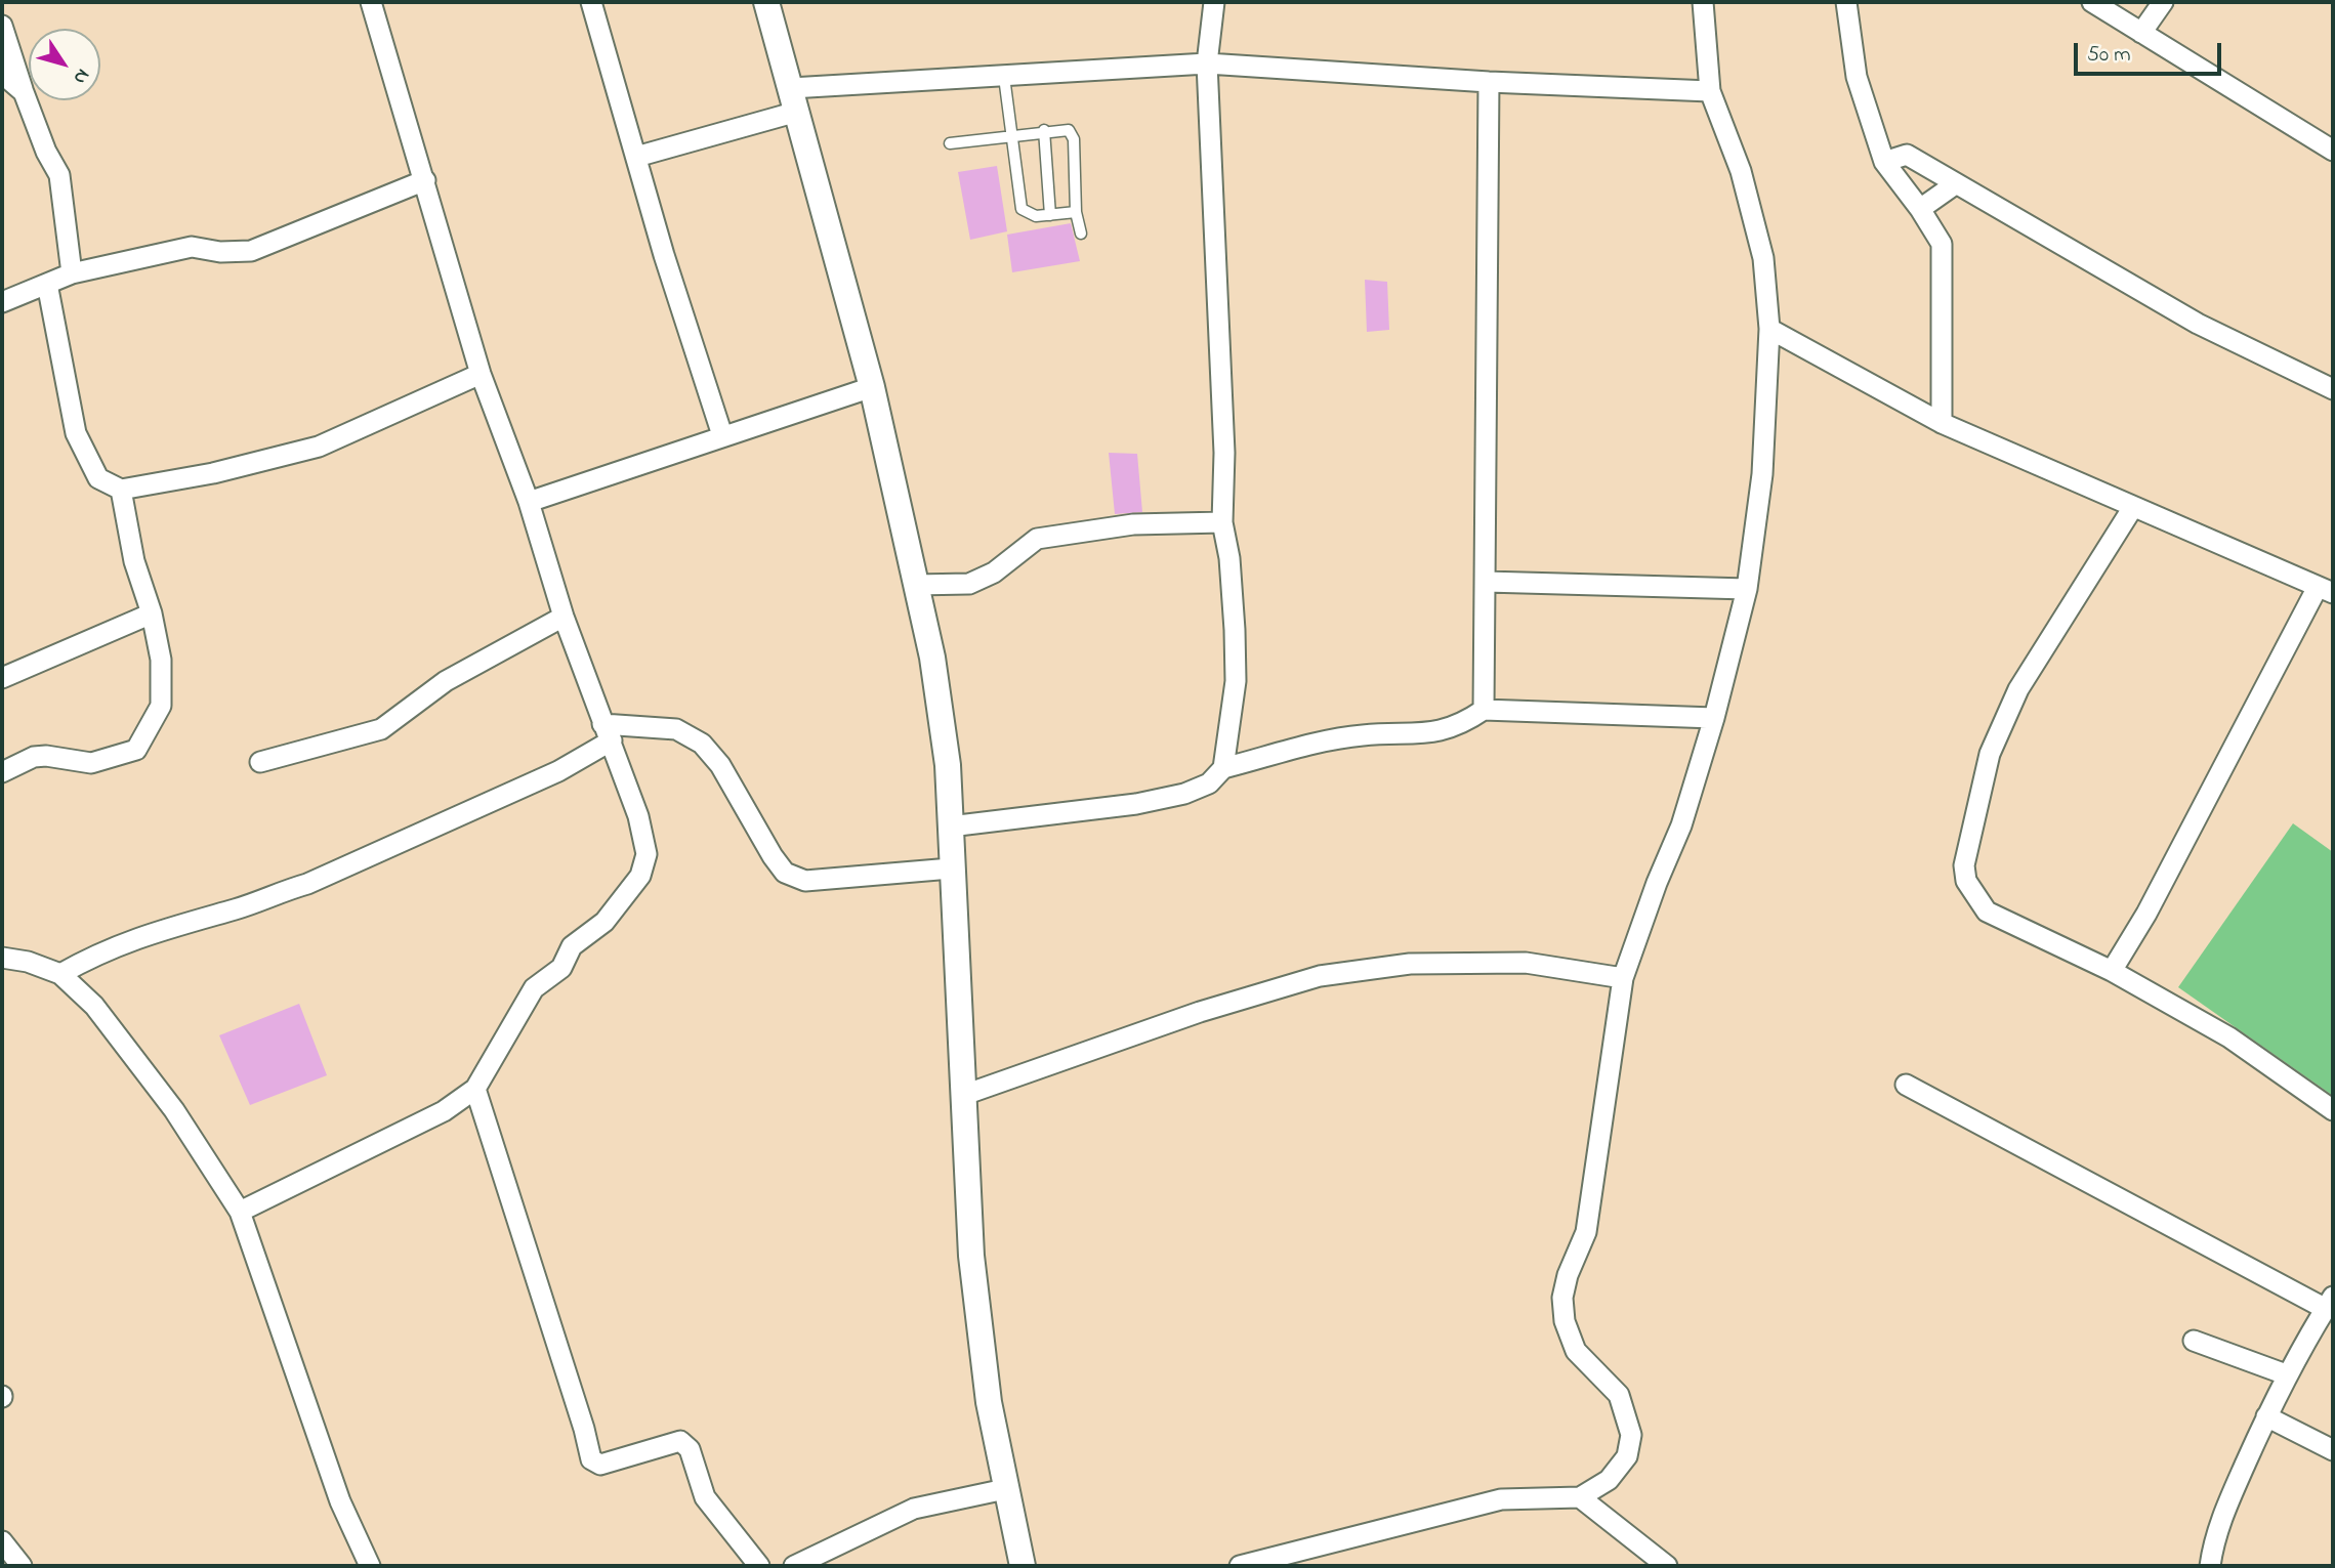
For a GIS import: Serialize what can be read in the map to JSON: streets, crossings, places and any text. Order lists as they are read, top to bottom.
{
  "scale_bar": "50 m",
  "north": "bottom right"
}
